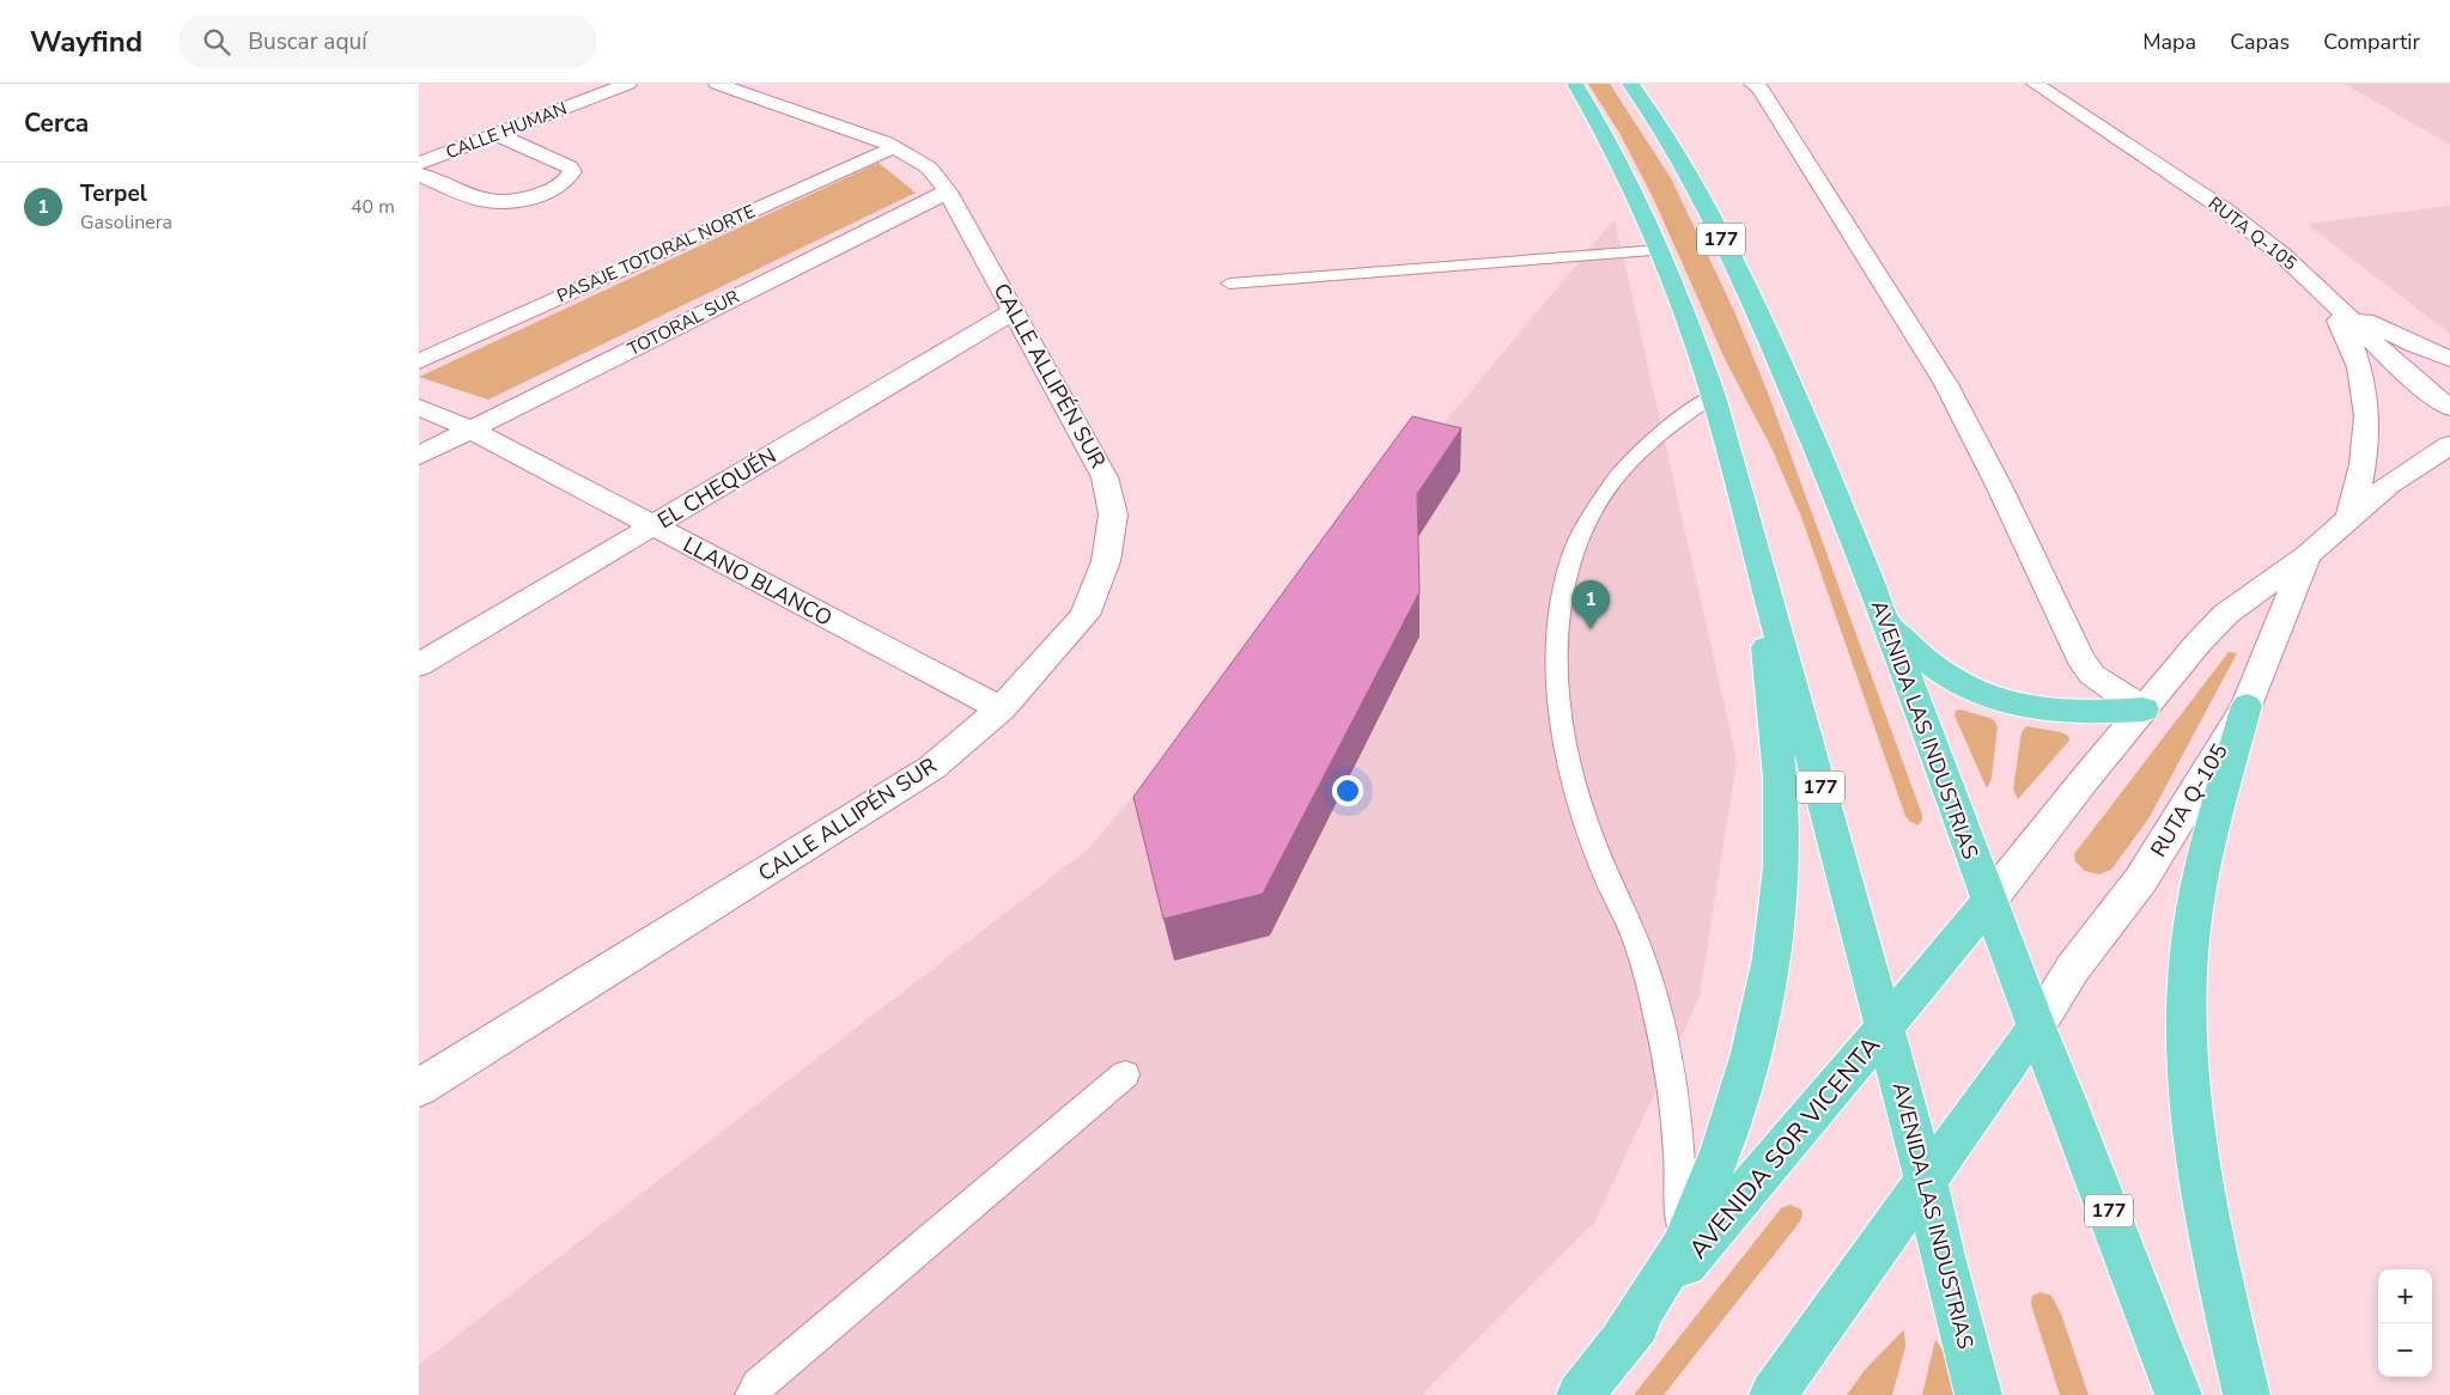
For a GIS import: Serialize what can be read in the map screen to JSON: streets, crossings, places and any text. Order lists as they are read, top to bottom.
{
  "streets": {
    "main road": ["177", "AVENIDA LAS INDUSTRIAS", "AVENIDA SOR VICENTA"],
    "street": [
      "CALLE HUMAN",
      "RUTA Q-105",
      "PASAJE TOTORAL NORTE",
      "TOTORAL SUR",
      "CALLE ALLIPÉN SUR",
      "EL CHEQUÉN",
      "LLANO BLANCO"
    ]
  },
  "crossings": [
    ["RUTA Q-105", "AVENIDA LAS INDUSTRIAS"],
    ["RUTA Q-105", "AVENIDA SOR VICENTA"],
    ["PASAJE TOTORAL NORTE", "CALLE ALLIPÉN SUR"],
    ["TOTORAL SUR", "CALLE ALLIPÉN SUR"],
    ["TOTORAL SUR", "LLANO BLANCO"],
    ["CALLE ALLIPÉN SUR", "EL CHEQUÉN"],
    ["CALLE ALLIPÉN SUR", "LLANO BLANCO"],
    ["EL CHEQUÉN", "LLANO BLANCO"],
    ["AVENIDA LAS INDUSTRIAS", "AVENIDA SOR VICENTA"]
  ],
  "page": {
    "header": "Wayfind",
    "search": "Buscar aquí",
    "nav": ["Mapa", "Capas", "Compartir"],
    "heading": "Cerca",
    "list": [
      {
        "mark": "1",
        "name": "Terpel",
        "note": "Gasolinera",
        "value": "40 m"
      }
    ],
    "pins": "1",
    "map_buttons": ["+", "−"]
  }
}
